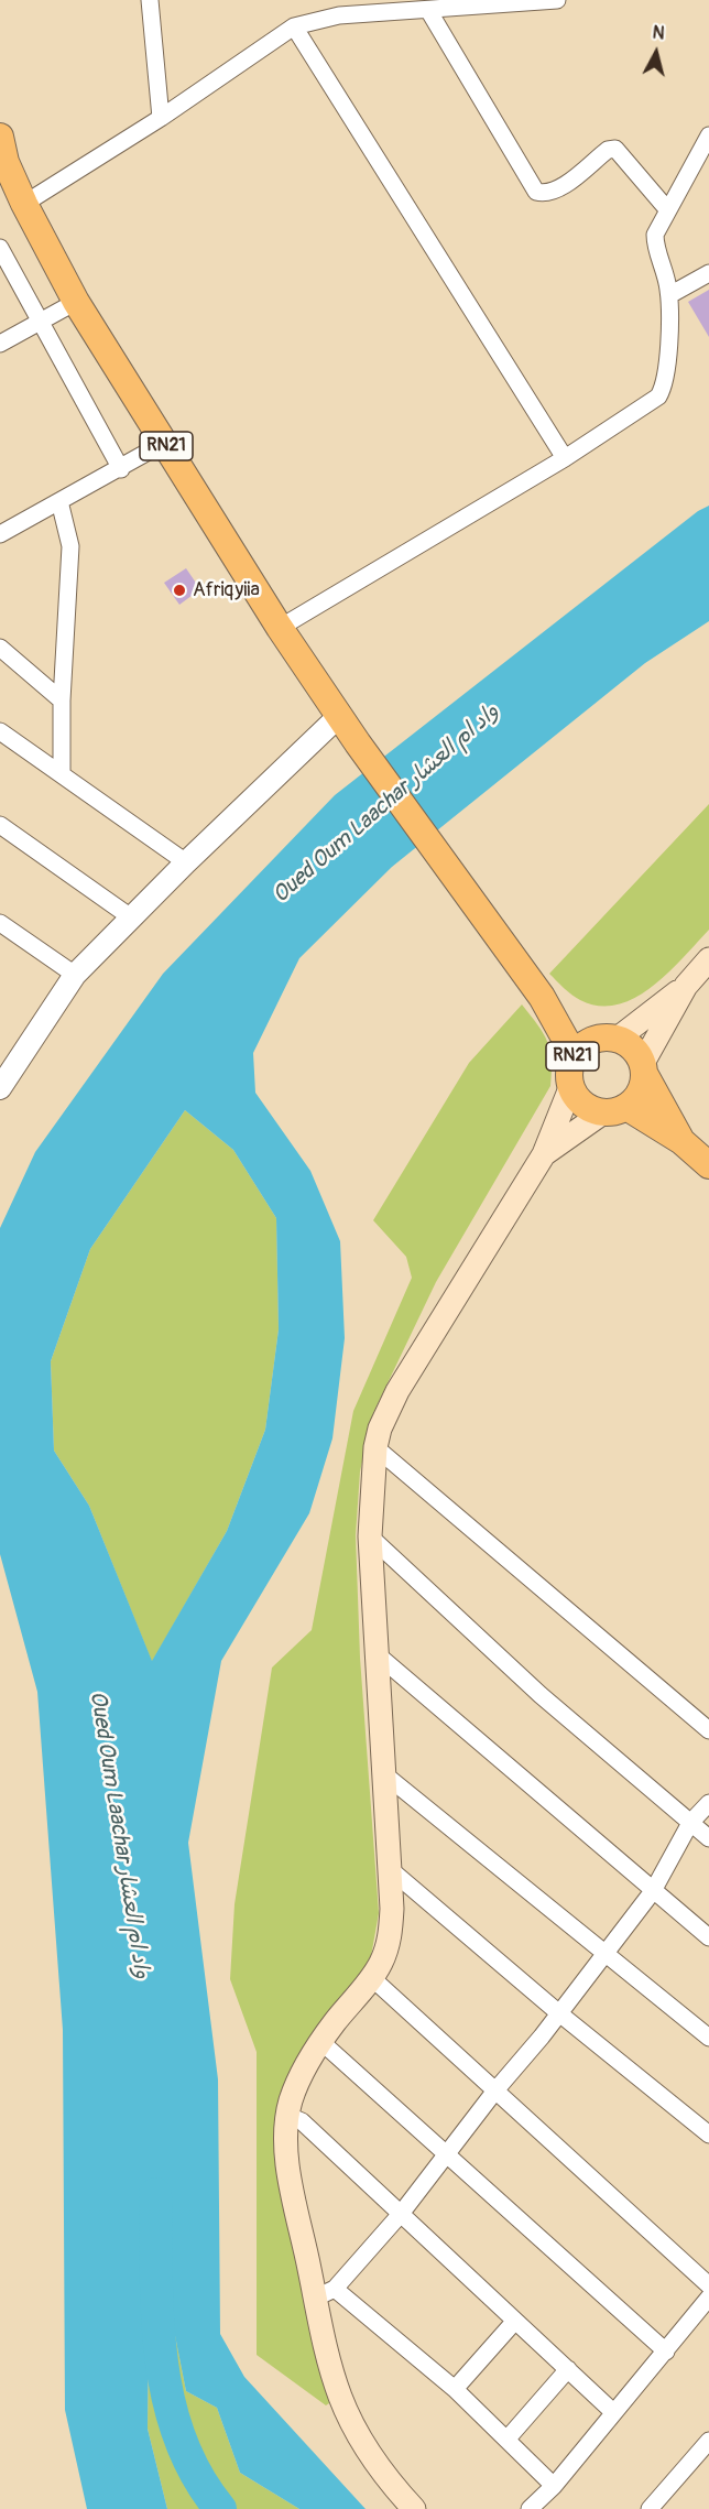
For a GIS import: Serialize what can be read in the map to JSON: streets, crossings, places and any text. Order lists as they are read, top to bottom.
{
  "streets": {
    "main road": ["RN21"]
  },
  "water": ["Oued Oum Laachar واد ام العشار"],
  "places": ["Afriqyiia"],
  "north": "top"
}
